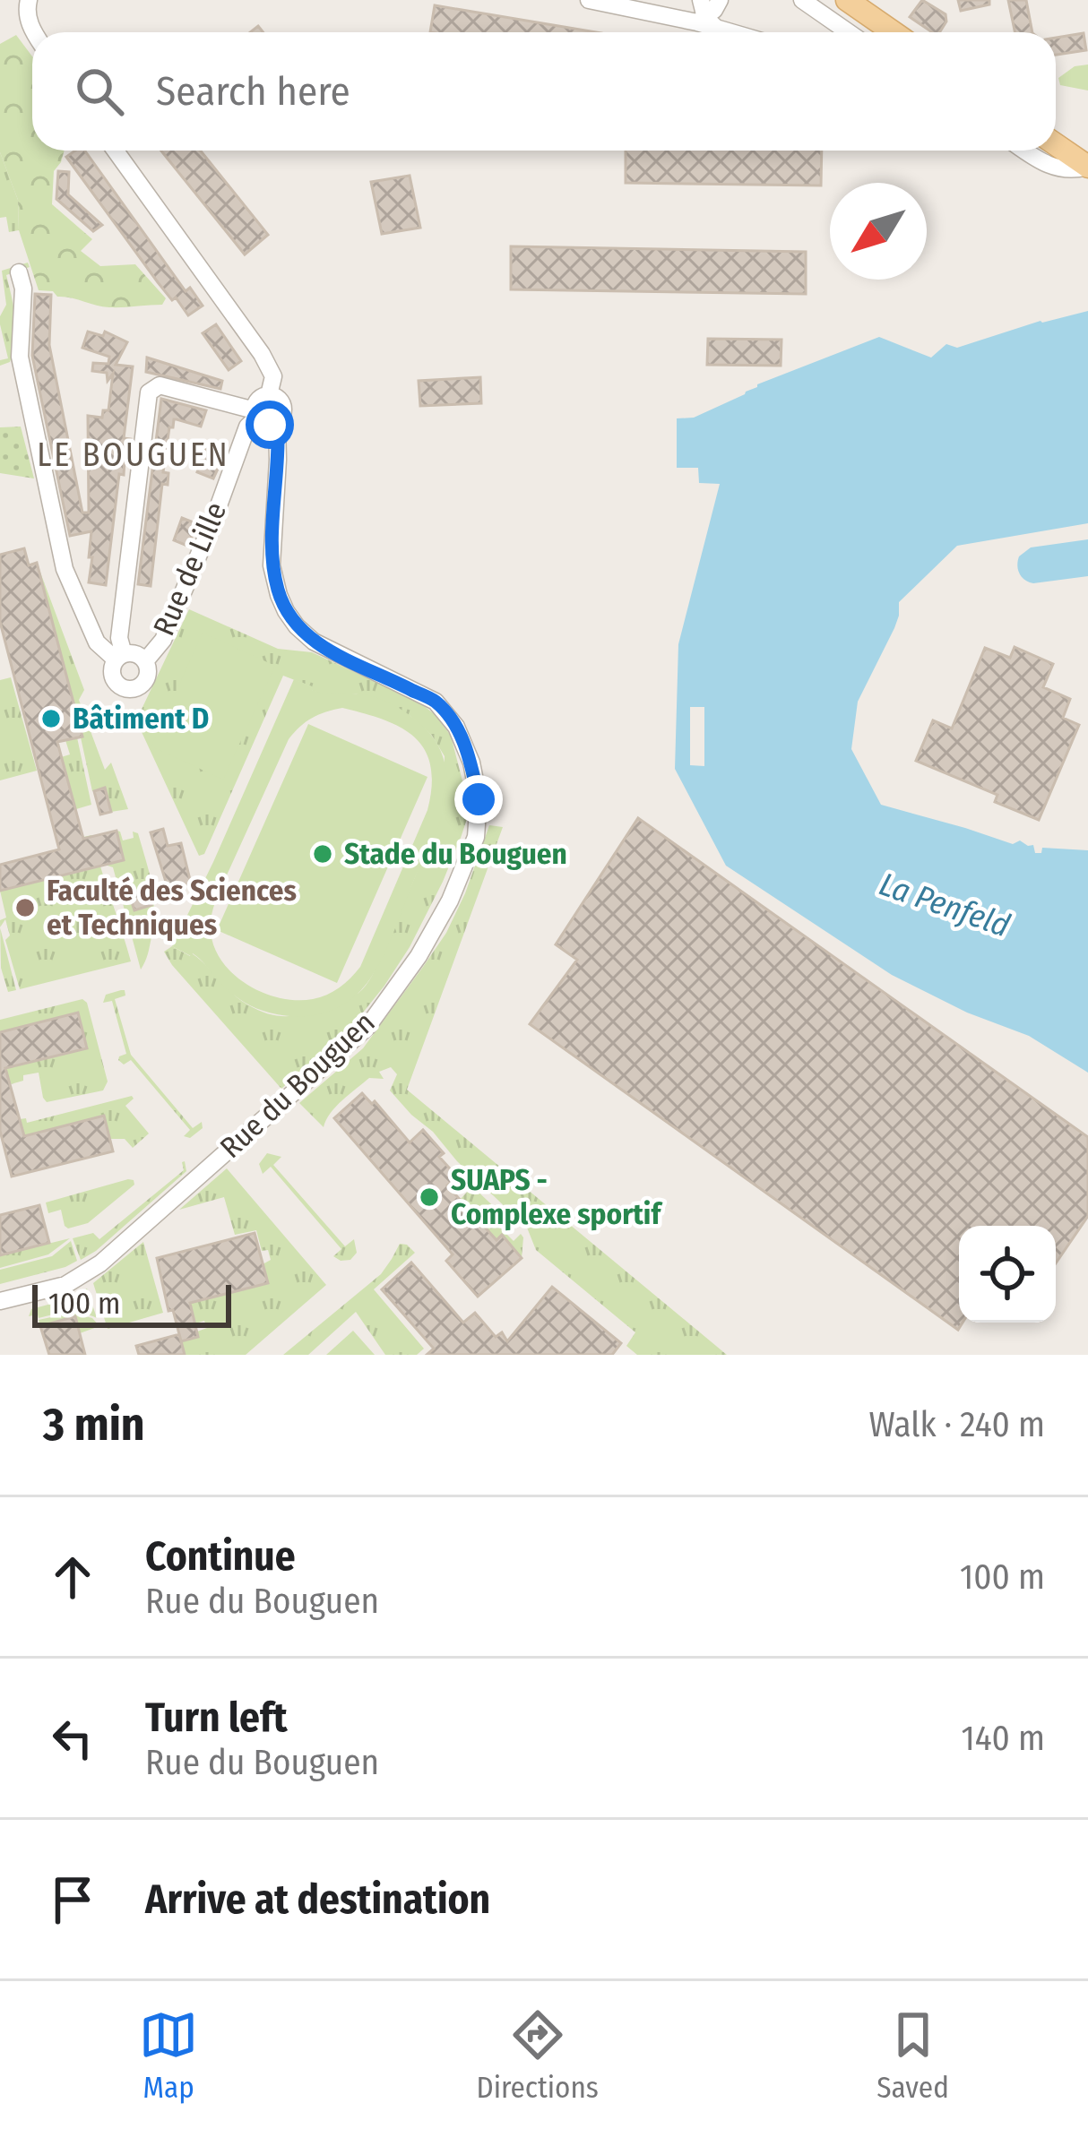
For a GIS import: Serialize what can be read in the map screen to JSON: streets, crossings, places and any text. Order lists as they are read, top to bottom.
{
  "streets": {
    "street": ["Rue de Lille", "Rue du Bouguen"]
  },
  "crossings": [
    ["Rue de Lille", "Rue du Bouguen"]
  ],
  "districts": ["LE BOUGUEN"],
  "water": ["La Penfeld"],
  "places": [
    "Bâtiment D",
    "Stade du Bouguen",
    "Faculté des Sciences et Techniques",
    "SUAPS - Complexe sportif"
  ],
  "scale_bar": "100 m",
  "north": "bottom left",
  "page": {
    "search": "Search here",
    "scale": "100 m",
    "heading": ["3 min", "Walk · 240 m"],
    "list": [
      ["Continue", "Rue du Bouguen", "100 m"],
      ["Turn left", "Rue du Bouguen", "140 m"],
      "Arrive at destination"
    ],
    "nav": ["Map", "Directions", "Saved"]
  }
}
